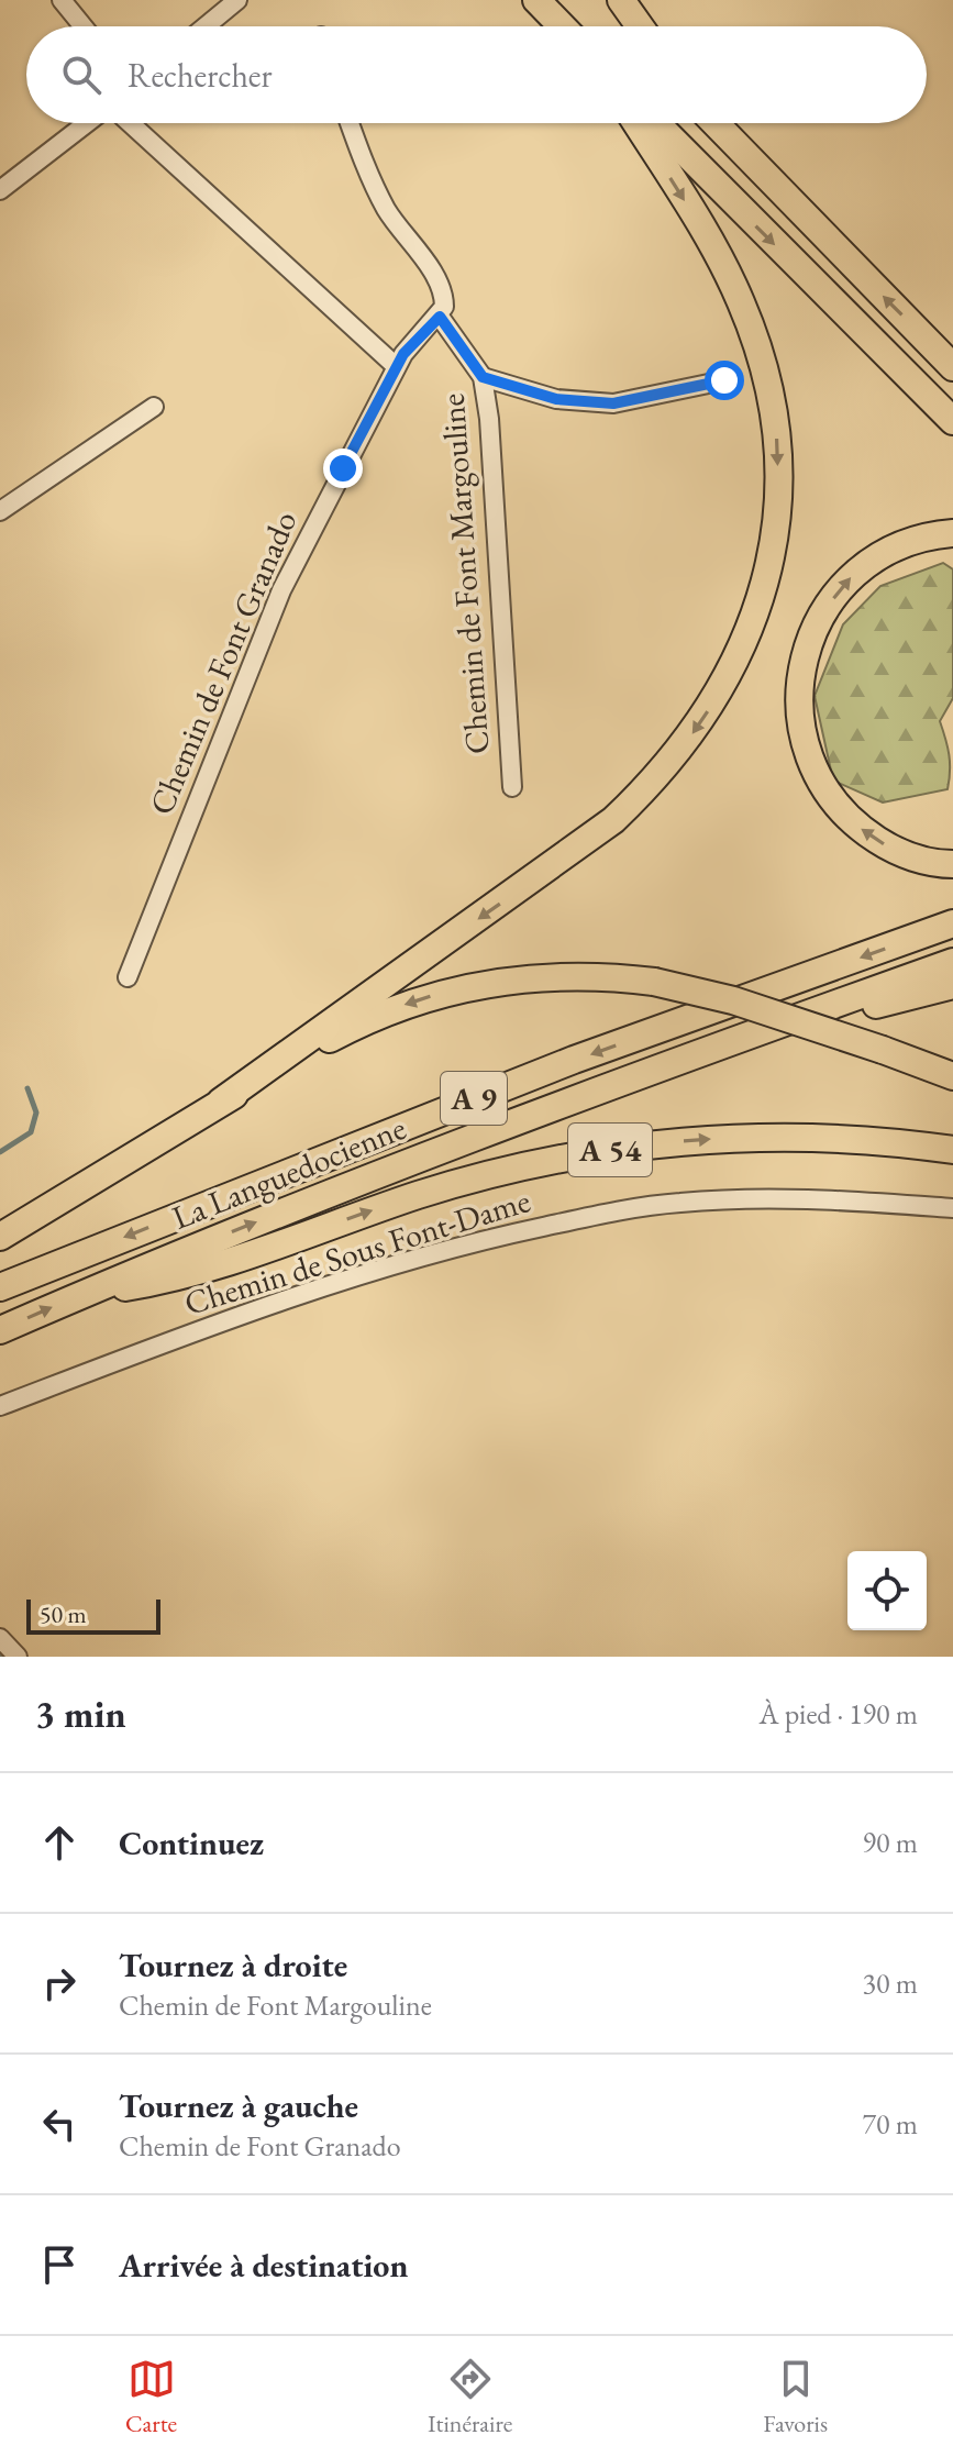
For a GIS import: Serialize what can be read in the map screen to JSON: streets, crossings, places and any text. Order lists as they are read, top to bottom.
{
  "streets": {
    "highway": ["A 9", "A 54", "La Languedocienne"],
    "street": ["Chemin de Font Margouline", "Chemin de Font Granado", "Chemin de Sous Font-Dame"]
  },
  "crossings": [
    ["Chemin de Font Margouline", "Chemin de Font Granado"],
    ["A 54", "La Languedocienne"]
  ],
  "scale_bar": "50 m",
  "page": {
    "search": "Rechercher",
    "scale": "50 m",
    "heading": ["3 min", "À pied · 190 m"],
    "list": [
      ["Continuez", "90 m"],
      ["Tournez à droite", "Chemin de Font Margouline", "30 m"],
      ["Tournez à gauche", "Chemin de Font Granado", "70 m"],
      "Arrivée à destination"
    ],
    "nav": ["Carte", "Itinéraire", "Favoris"]
  }
}
